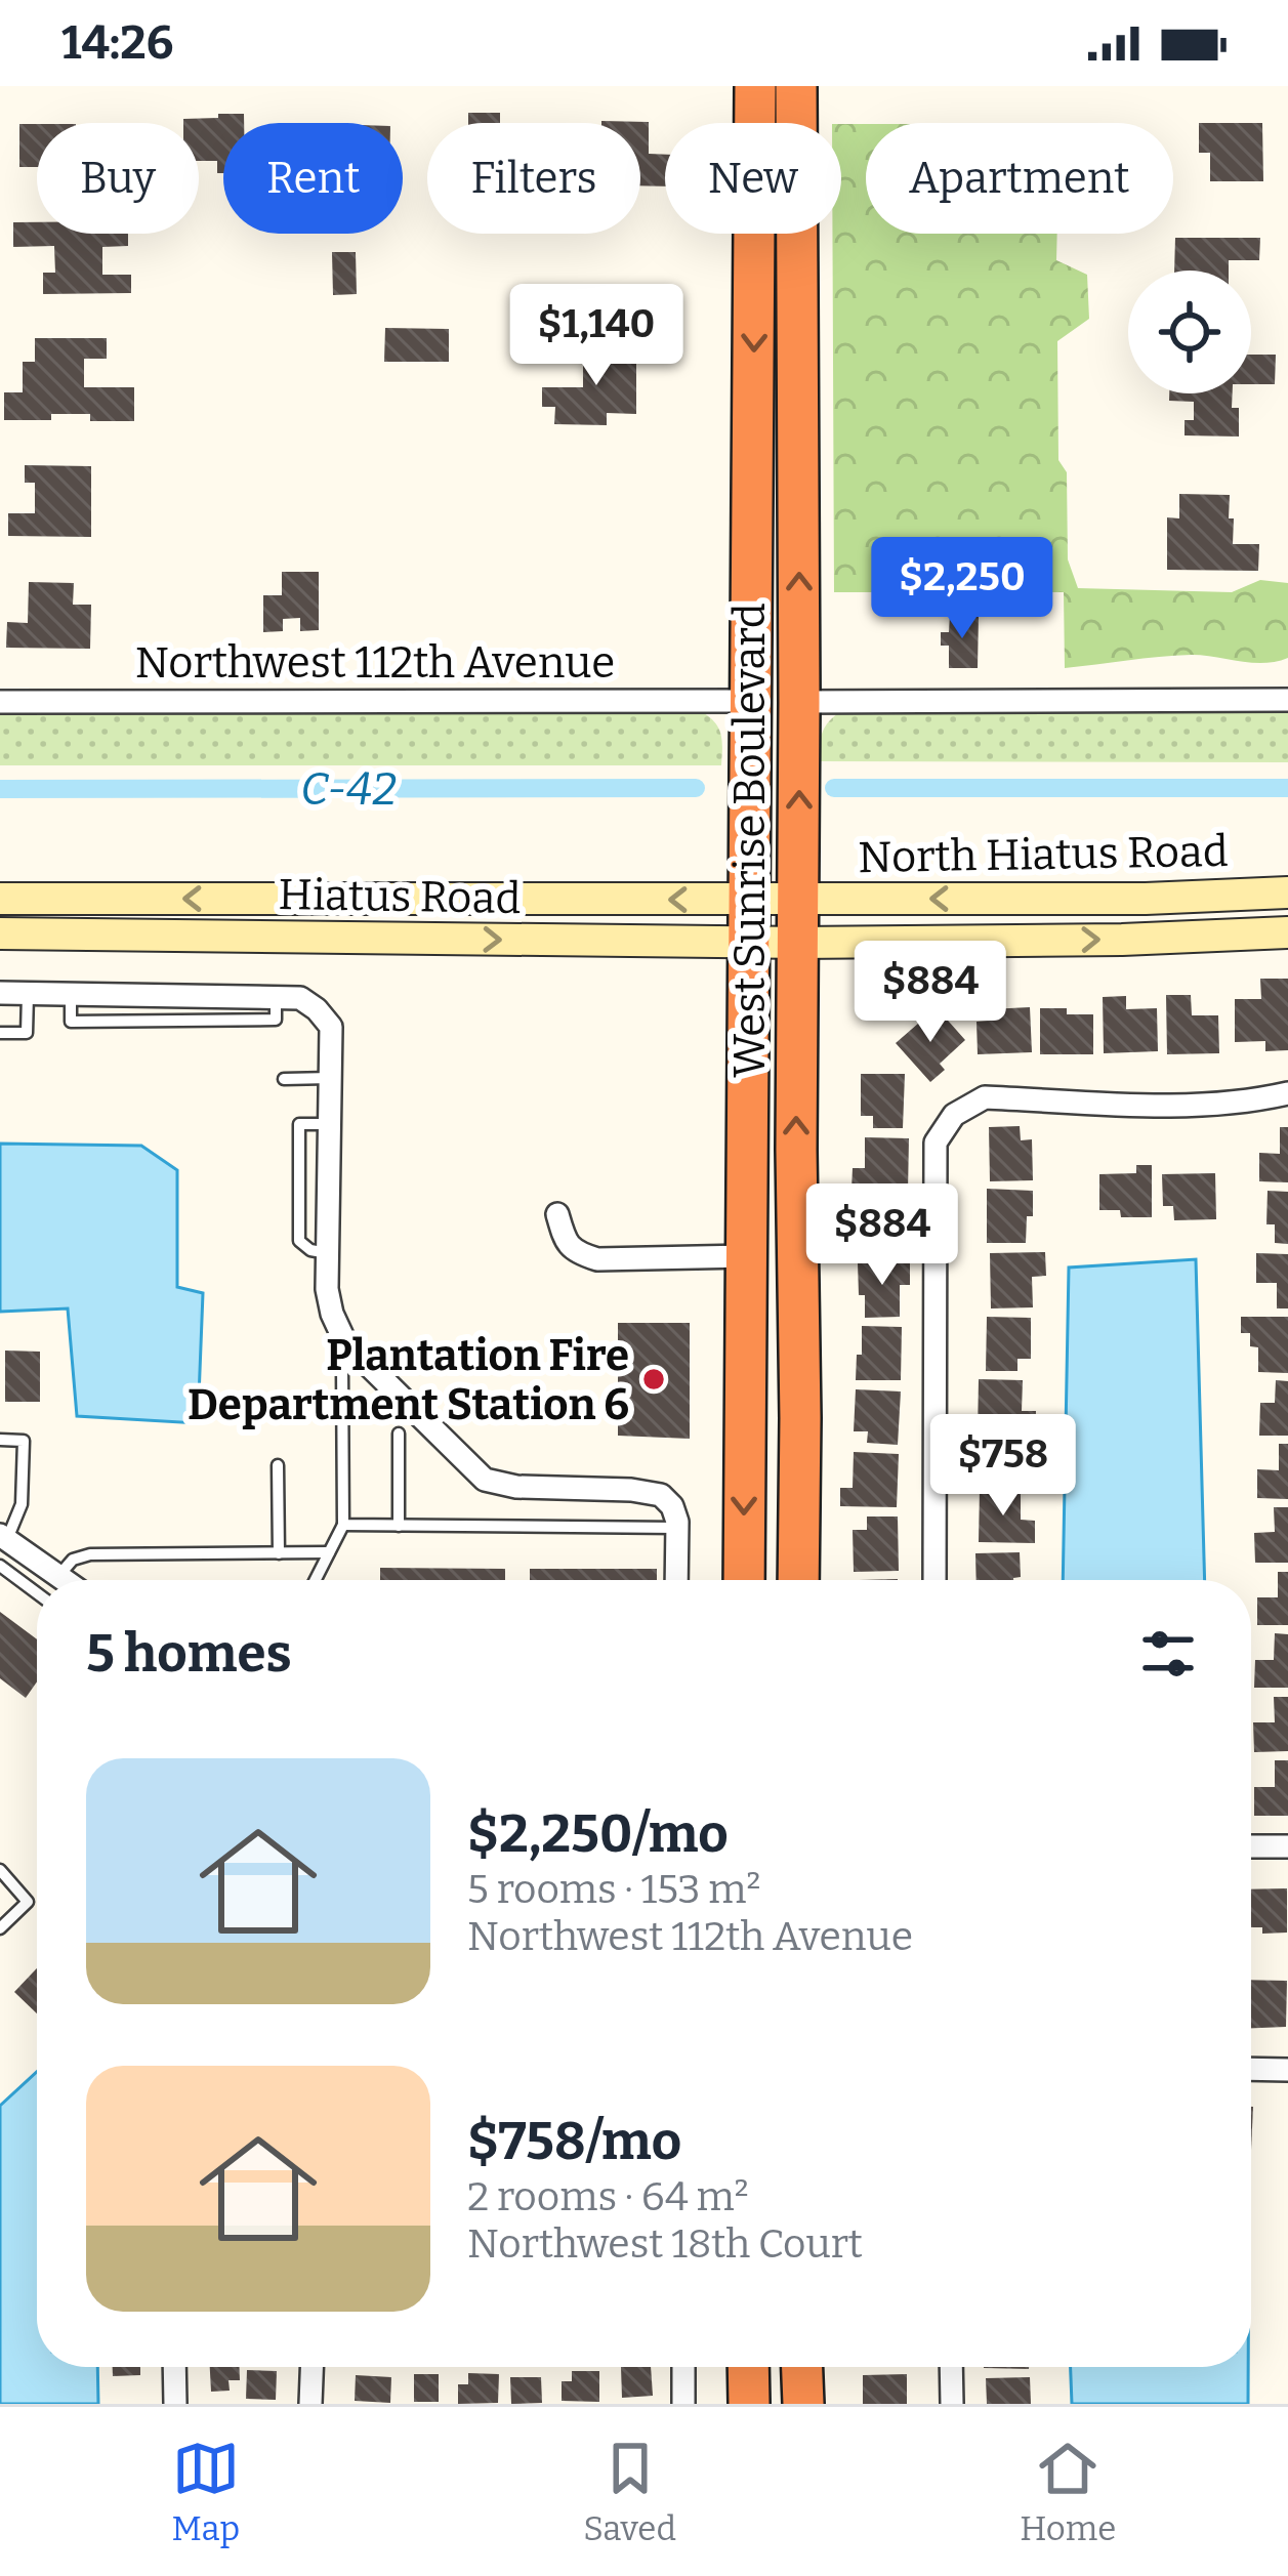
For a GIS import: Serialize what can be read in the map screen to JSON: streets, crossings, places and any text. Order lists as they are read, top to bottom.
{
  "streets": {
    "highway": ["West Sunrise Boulevard"],
    "main road": ["North Hiatus Road", "Hiatus Road"],
    "street": ["Northwest 112th Avenue"]
  },
  "crossings": [
    ["Northwest 112th Avenue", "West Sunrise Boulevard"],
    ["West Sunrise Boulevard", "North Hiatus Road"],
    ["West Sunrise Boulevard", "Hiatus Road"],
    ["North Hiatus Road", "Hiatus Road"]
  ],
  "water": ["C-42"],
  "places": ["Plantation Fire Department Station 6"],
  "page": {
    "status": "14:26",
    "chip": [
      "Buy",
      "Rent",
      "Filters",
      "New",
      "Apartment"
    ],
    "price": [
      "$1,140",
      "$2,250",
      "$884",
      "$884",
      "$758"
    ],
    "heading": "5 homes",
    "list": [
      {
        "name": "$2,250/mo",
        "note": "5 rooms · 153 m² · Northwest 112th Avenue"
      },
      {
        "name": "$758/mo",
        "note": "2 rooms · 64 m² · Northwest 18th Court"
      }
    ],
    "tabs": ["Map", "Saved", "Home"]
  }
}
